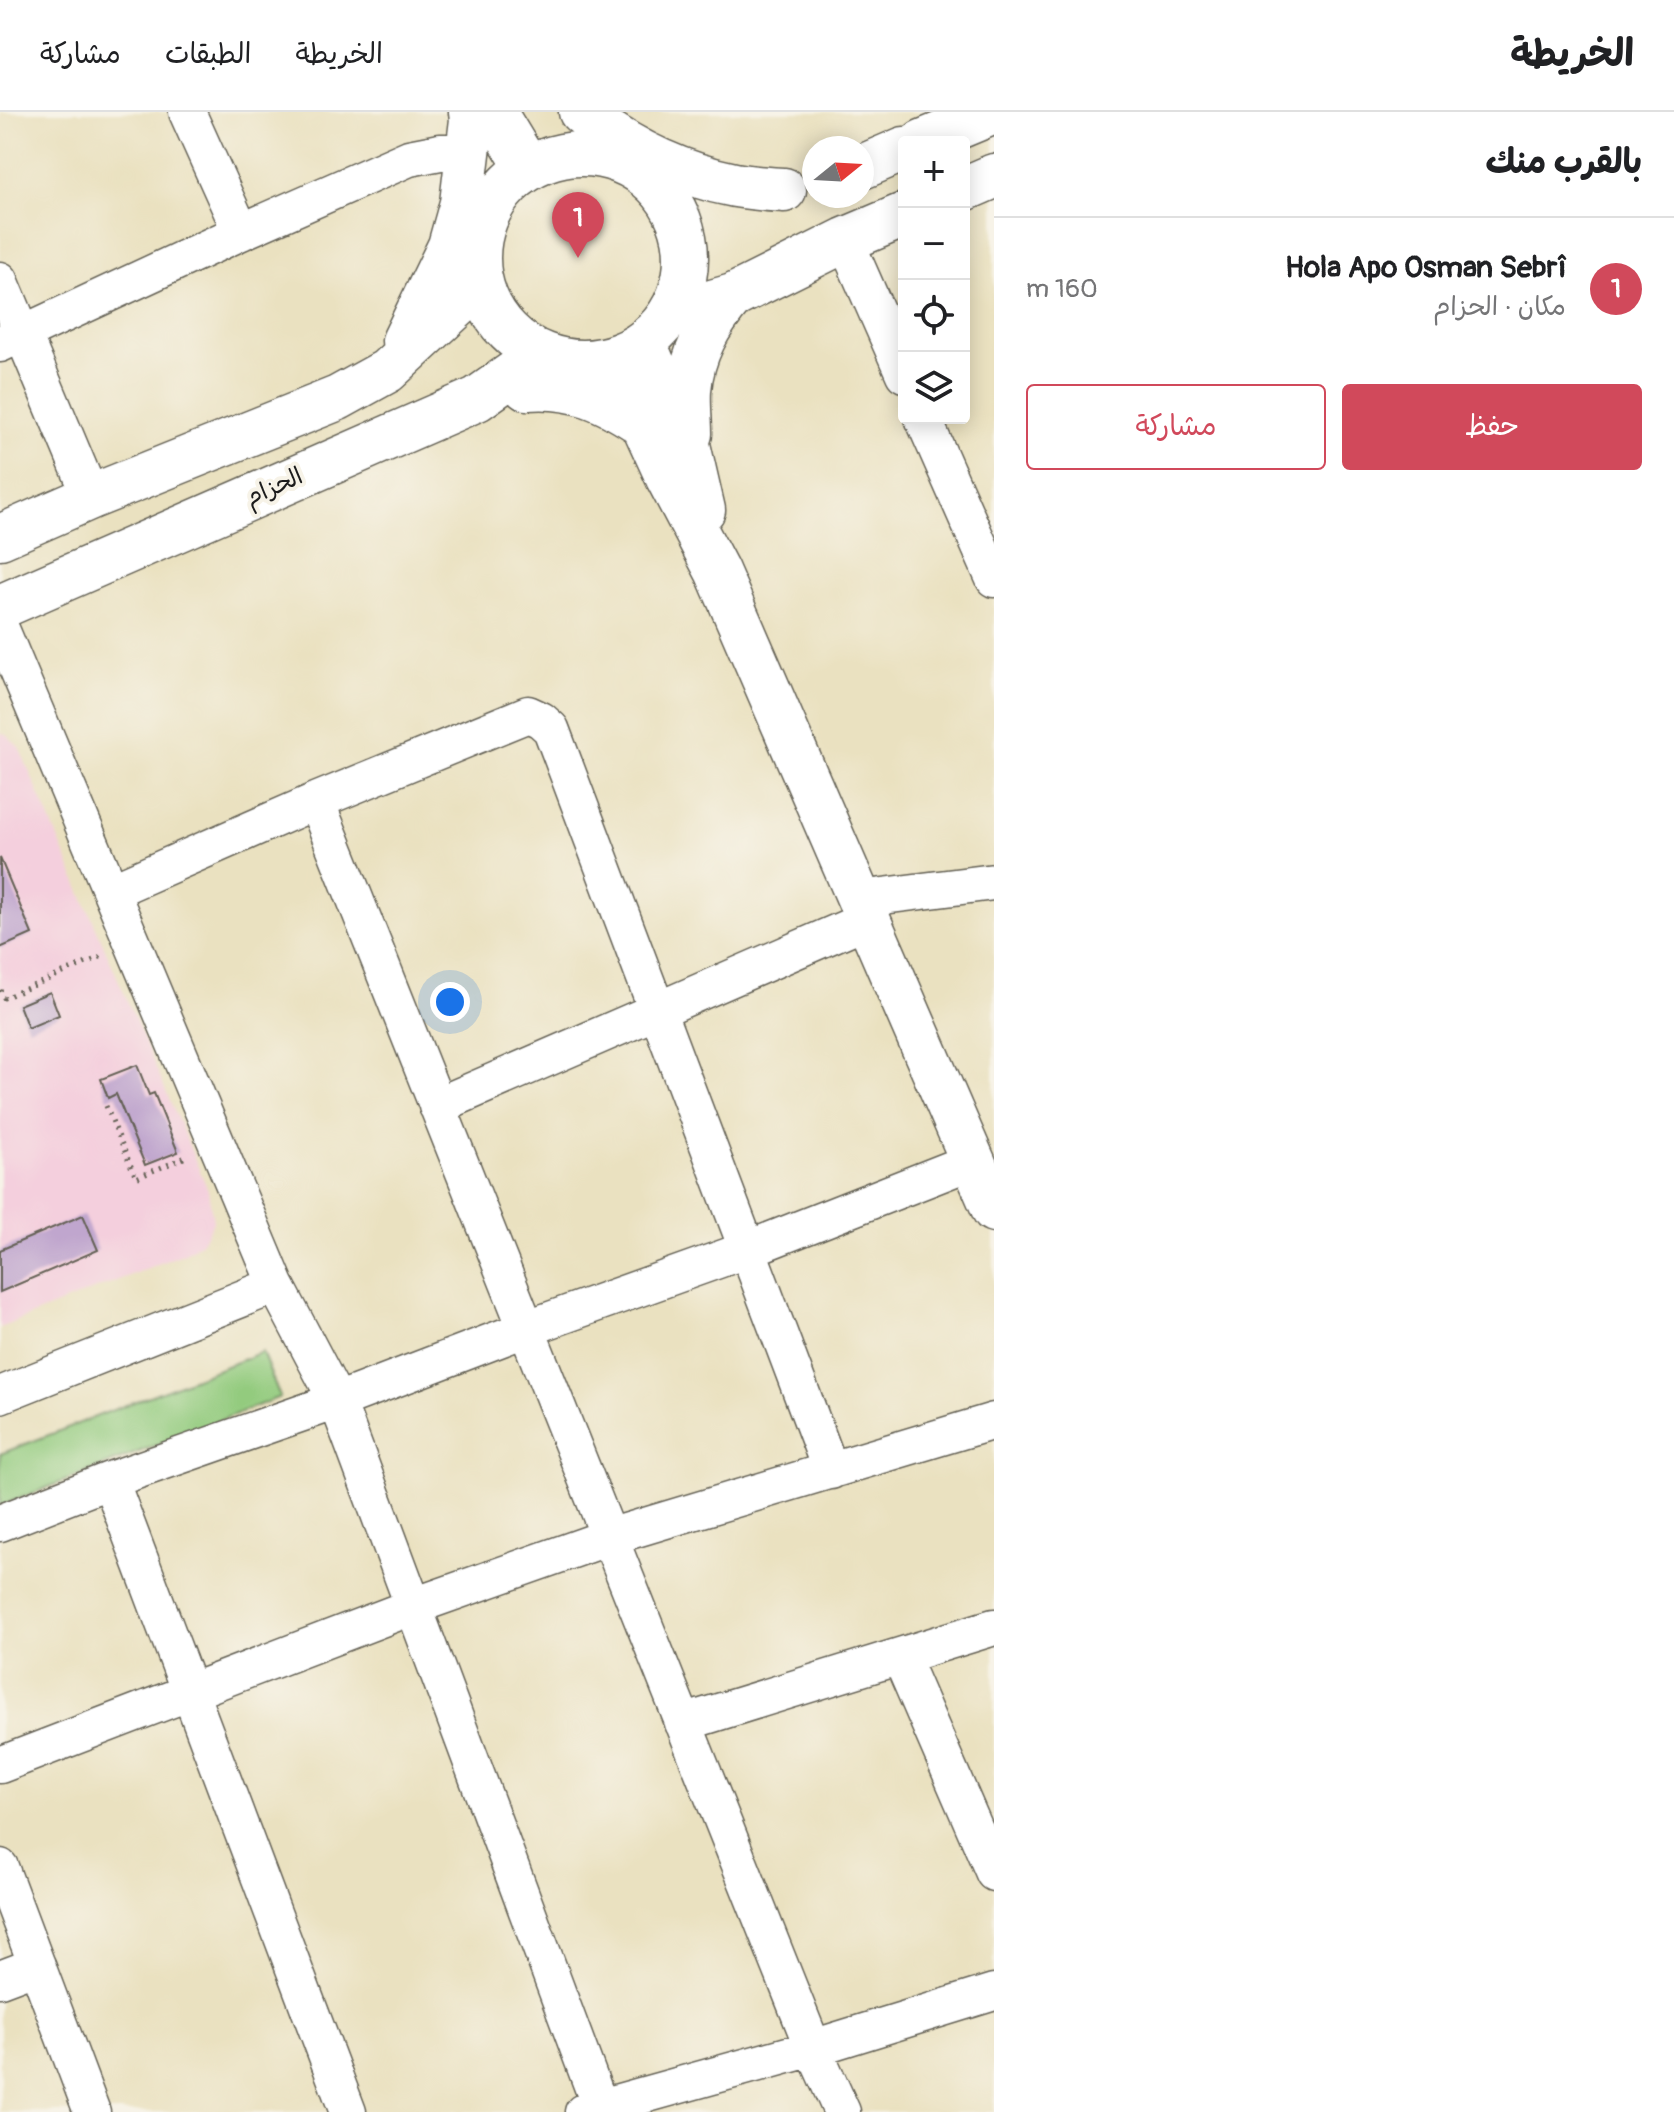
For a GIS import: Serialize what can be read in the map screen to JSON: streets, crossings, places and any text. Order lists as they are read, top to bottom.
{
  "streets": {
    "main road": ["الحزام"]
  },
  "north": "right",
  "page": {
    "header": "الخريطة",
    "nav": ["الخريطة", "الطبقات", "مشاركة"],
    "heading": "بالقرب منك",
    "map_buttons": ["+", "−"],
    "pins": "1",
    "list": [
      {
        "mark": "1",
        "name": "Hola Apo Osman Sebrî",
        "note": "مكان · الحزام",
        "value": "160 m"
      }
    ],
    "buttons": ["حفظ", "مشاركة"]
  }
}
